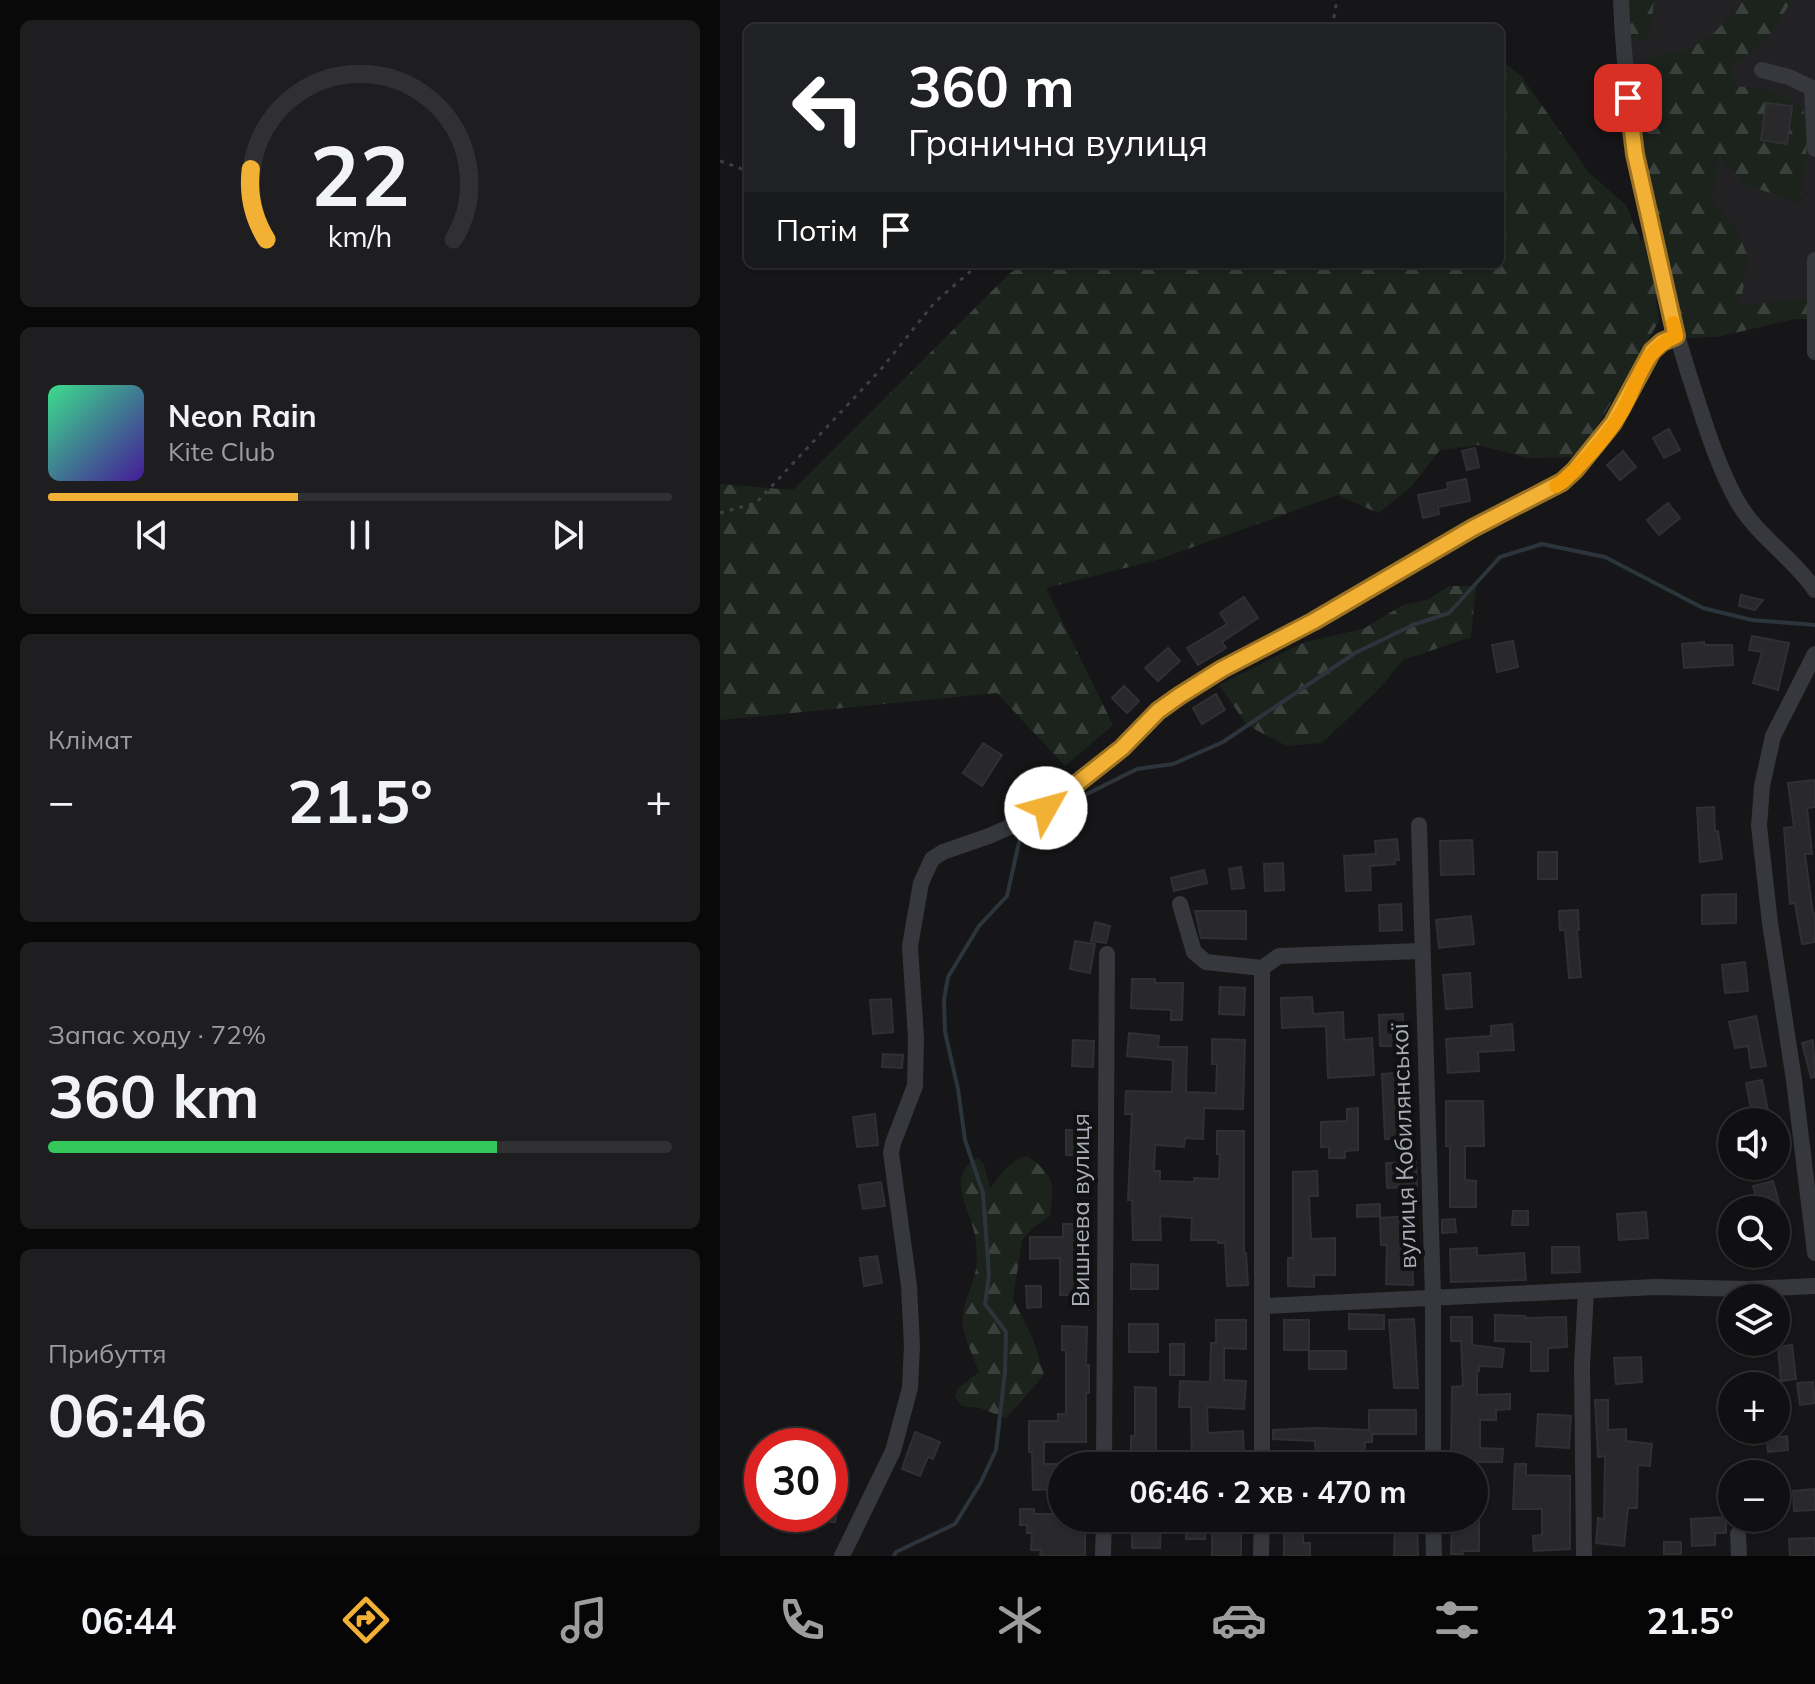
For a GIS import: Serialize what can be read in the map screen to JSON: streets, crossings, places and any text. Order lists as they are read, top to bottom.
{
  "streets": {
    "street": ["вулиця Кобилянської", "Вишнева вулиця"]
  },
  "page": {
    "turn": ["360 m", "Гранична вулиця"],
    "then": "Потім",
    "song": ["Neon Rain", "Kite Club"],
    "tile": [
      "Клімат",
      ["Запас ходу · 72%", "360 km"],
      ["Прибуття", "06:46"]
    ],
    "heat": ["−", "21.5°", "+"],
    "map_buttons": ["+", "−"],
    "limit": "30",
    "trip": "06:46 · 2 хв · 470 m",
    "tabs": ["06:44", "21.5°"],
    "gauge": ["22", "km/h"]
  }
}
